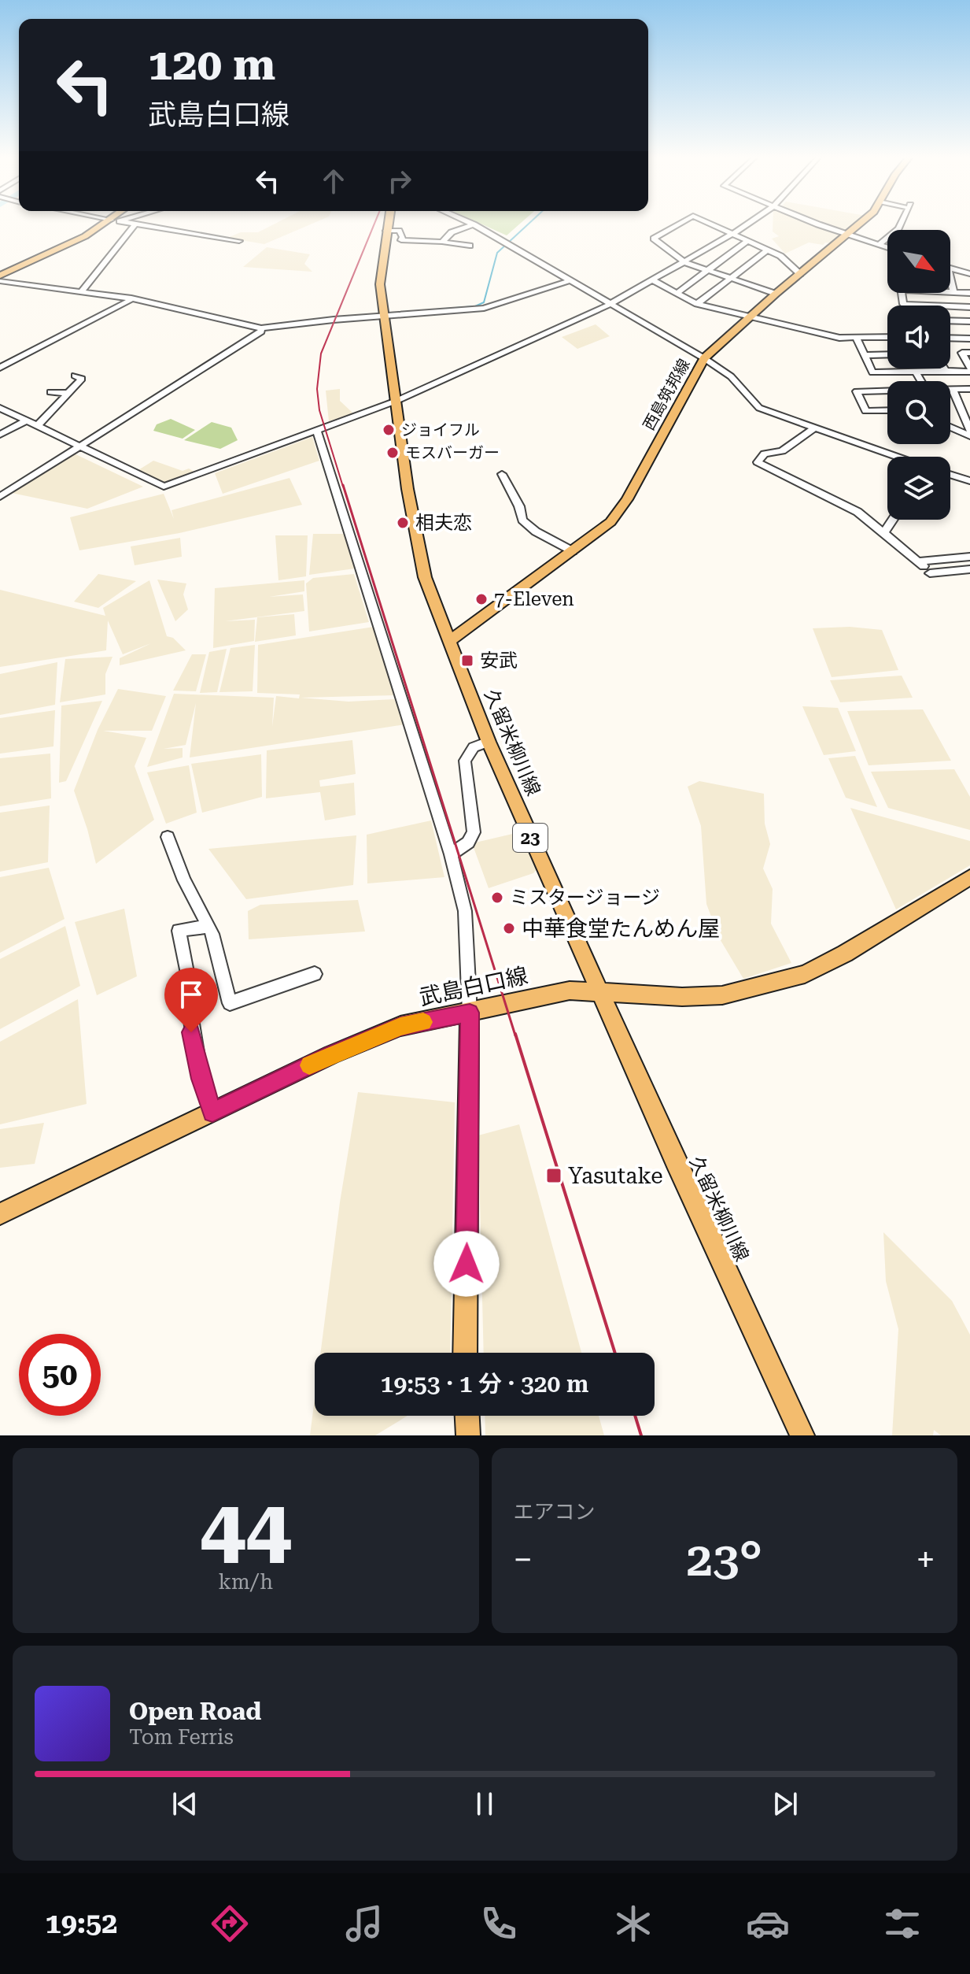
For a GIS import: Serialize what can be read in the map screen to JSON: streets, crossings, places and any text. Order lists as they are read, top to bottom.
{
  "streets": {
    "main road": [
      "西島筑邦線",
      "久留米柳川線",
      "23",
      "武島白口線"
    ]
  },
  "crossings": [
    ["西島筑邦線", "久留米柳川線"],
    ["久留米柳川線", "武島白口線"]
  ],
  "places": {
    "other": [
      "ジョイフル",
      "モスバーガー",
      "相夫恋",
      "7-Eleven",
      "ミスタージョージ",
      "中華食堂たんめん屋"
    ],
    "transit": ["安武", "Yasutake"]
  },
  "north": "bottom right",
  "page": {
    "turn": ["120 m", "武島白口線"],
    "limit": "50",
    "trip": "19:53 · 1 分 · 320 m",
    "tile": [
      ["44", "km/h"],
      "エアコン"
    ],
    "heat": ["−", "23°", "+"],
    "song": ["Open Road", "Tom Ferris"],
    "tabs": "19:52"
  }
}
